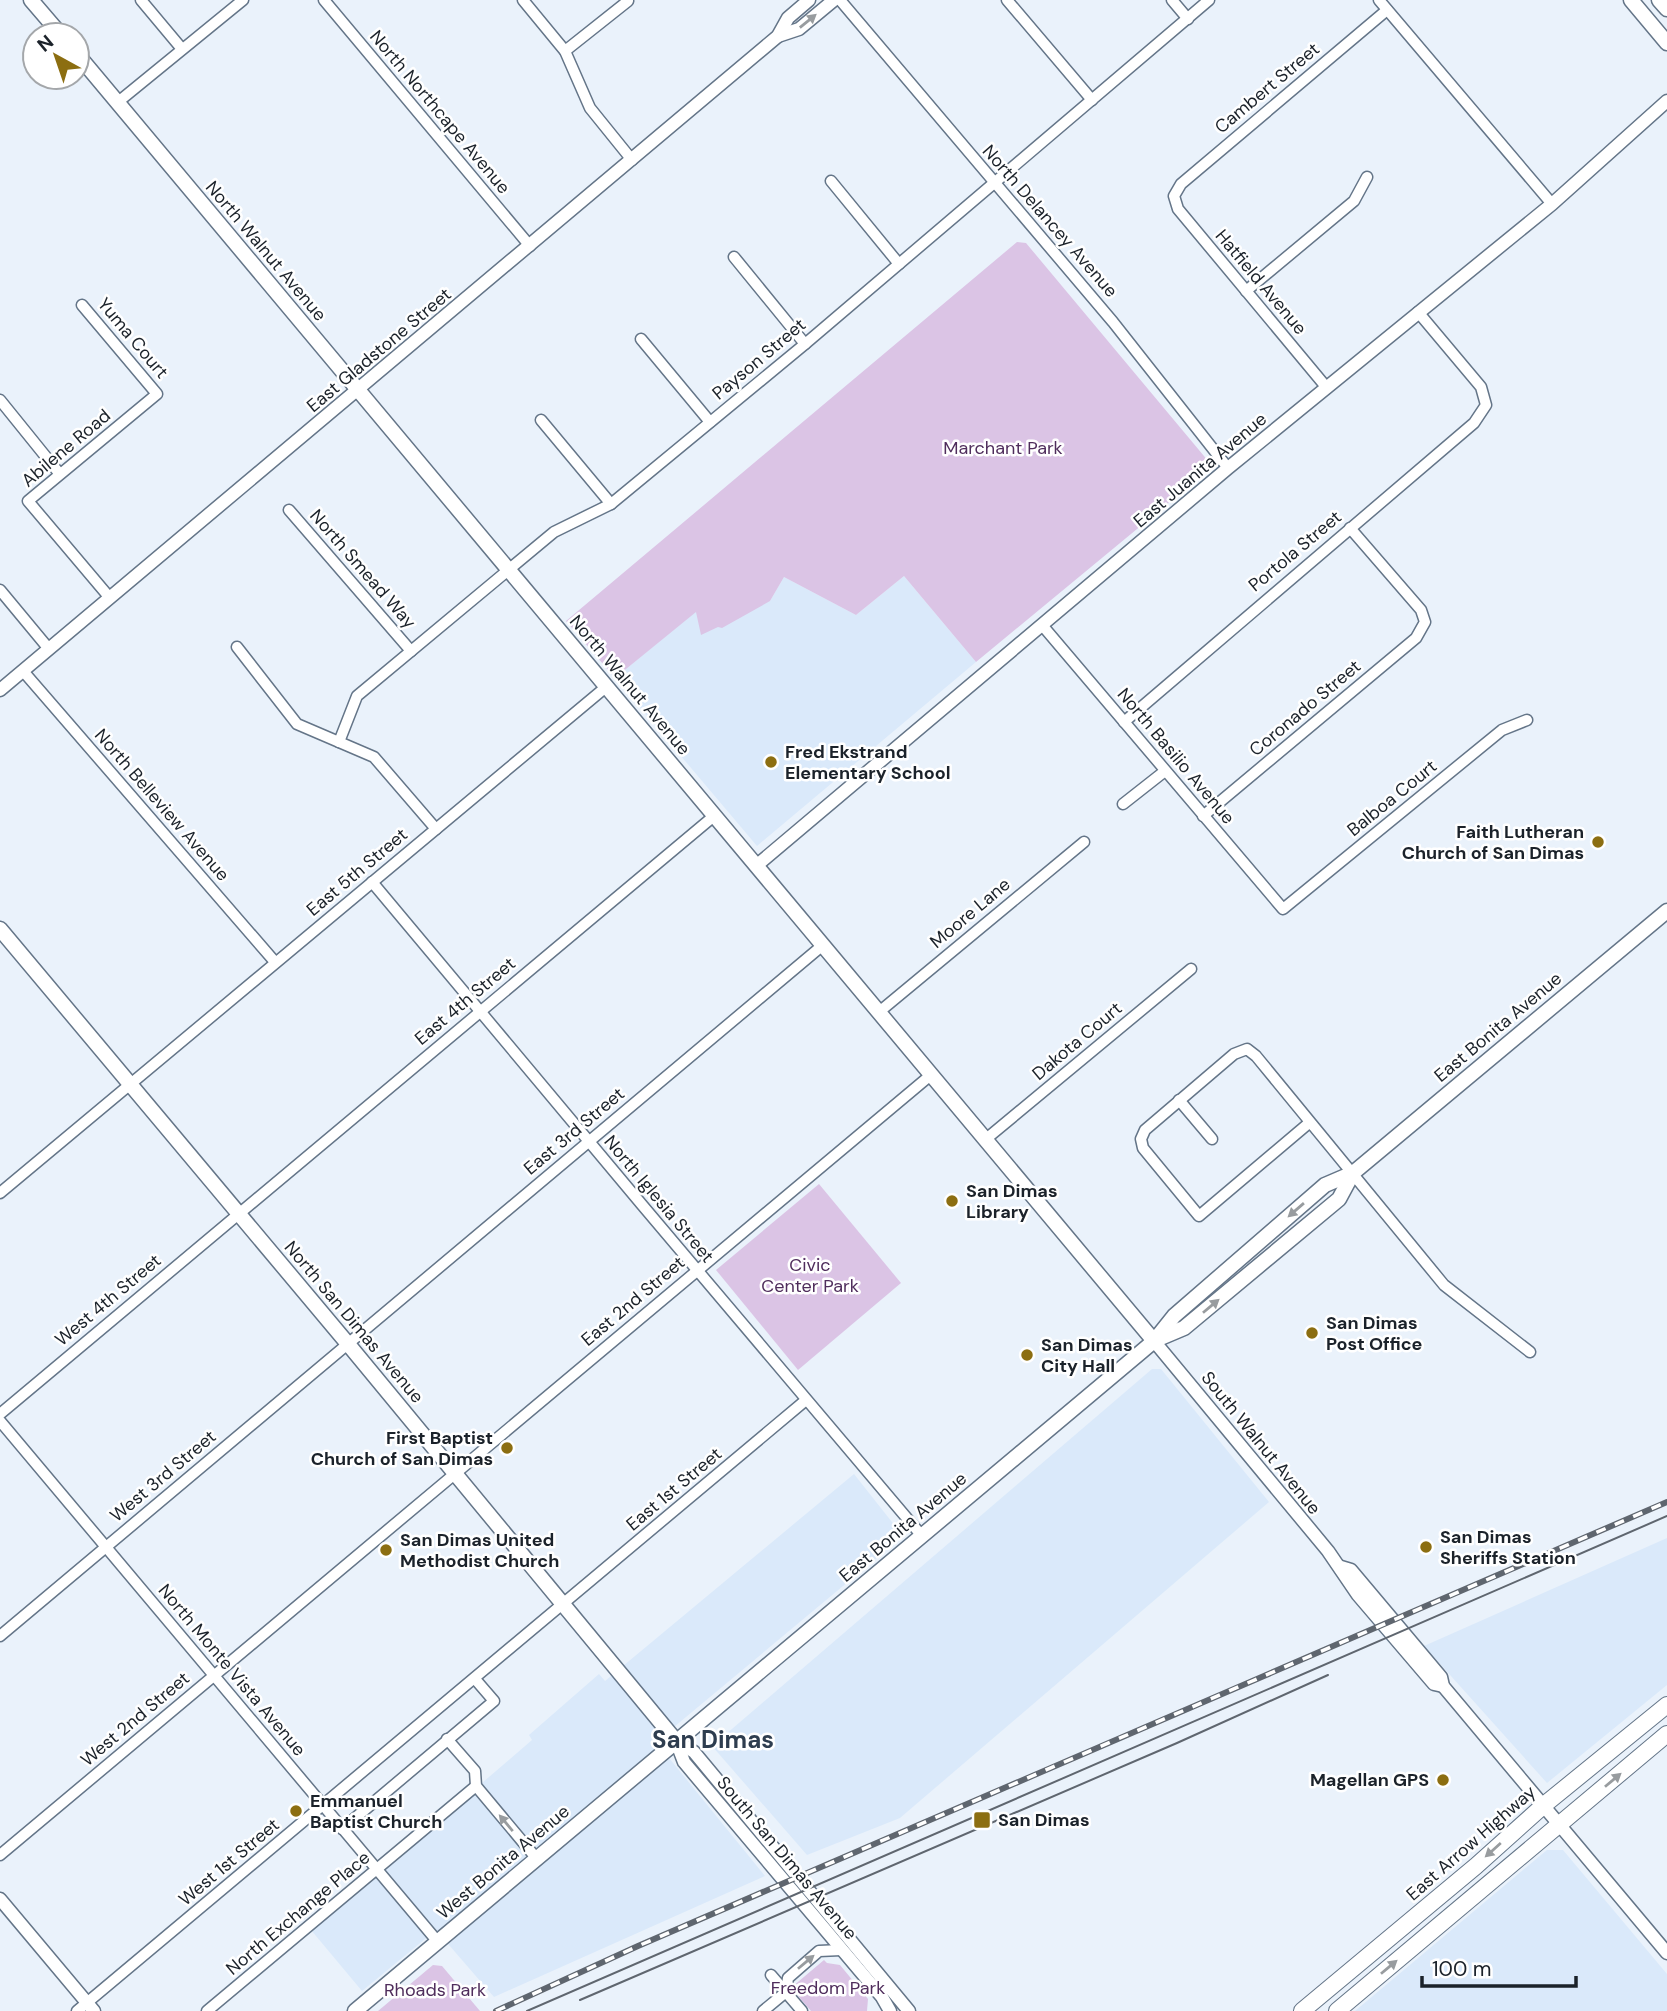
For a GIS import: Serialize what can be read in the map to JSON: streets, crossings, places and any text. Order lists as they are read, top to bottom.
{
  "streets": {
    "main road": [
      "North Walnut Avenue",
      "East Bonita Avenue",
      "North San Dimas Avenue",
      "East Arrow Highway",
      "West Bonita Avenue"
    ],
    "street": [
      "Cambert Street",
      "North Northcape Avenue",
      "North Delancey Avenue",
      "Hatfield Avenue",
      "Yuma Court",
      "East Gladstone Street",
      "Payson Street",
      "Abilene Road",
      "East Juanita Avenue",
      "Portola Street",
      "North Smead Way",
      "Coronado Street",
      "North Basilio Avenue",
      "Balboa Court",
      "North Belleview Avenue",
      "East 5th Street",
      "Moore Lane",
      "East 4th Street",
      "Dakota Court",
      "East 3rd Street",
      "North Iglesia Street",
      "West 4th Street",
      "East 2nd Street",
      "South Walnut Avenue",
      "West 3rd Street",
      "East 1st Street",
      "North Monte Vista Avenue",
      "West 2nd Street",
      "South San Dimas Avenue",
      "West 1st Street",
      "North Exchange Place"
    ]
  },
  "crossings": [
    ["Cambert Street", "Hatfield Avenue"],
    ["North Northcape Avenue", "East Gladstone Street"],
    ["North Delancey Avenue", "Payson Street"],
    ["North Delancey Avenue", "East Juanita Avenue"],
    ["North Walnut Avenue", "East Gladstone Street"],
    ["North Walnut Avenue", "Payson Street"],
    ["North Walnut Avenue", "East Juanita Avenue"],
    ["North Walnut Avenue", "East 5th Street"],
    ["North Walnut Avenue", "Moore Lane"],
    ["North Walnut Avenue", "East 4th Street"],
    ["North Walnut Avenue", "East Bonita Avenue"],
    ["North Walnut Avenue", "Dakota Court"],
    ["North Walnut Avenue", "East 3rd Street"],
    ["North Walnut Avenue", "East 2nd Street"],
    ["North Walnut Avenue", "South Walnut Avenue"],
    ["Hatfield Avenue", "East Juanita Avenue"],
    ["Yuma Court", "Abilene Road"],
    ["East Gladstone Street", "Abilene Road"],
    ["East Gladstone Street", "North Belleview Avenue"],
    ["Payson Street", "North Smead Way"],
    ["East Juanita Avenue", "Portola Street"],
    ["East Juanita Avenue", "North Basilio Avenue"],
    ["Portola Street", "Coronado Street"],
    ["Portola Street", "North Basilio Avenue"],
    ["Coronado Street", "North Basilio Avenue"],
    ["North Basilio Avenue", "Balboa Court"],
    ["North Belleview Avenue", "East 5th Street"],
    ["East 5th Street", "North Iglesia Street"],
    ["East 5th Street", "North San Dimas Avenue"],
    ["East 4th Street", "North Iglesia Street"],
    ["East 4th Street", "West 4th Street"],
    ["East 4th Street", "North San Dimas Avenue"],
    ["East Bonita Avenue", "North Iglesia Street"],
    ["East Bonita Avenue", "North San Dimas Avenue"],
    ["East Bonita Avenue", "South Walnut Avenue"],
    ["East Bonita Avenue", "South San Dimas Avenue"],
    ["East Bonita Avenue", "West Bonita Avenue"],
    ["East 3rd Street", "North Iglesia Street"],
    ["East 3rd Street", "North San Dimas Avenue"],
    ["East 3rd Street", "West 3rd Street"],
    ["North Iglesia Street", "East 2nd Street"],
    ["North Iglesia Street", "East 1st Street"],
    ["West 4th Street", "North San Dimas Avenue"],
    ["East 2nd Street", "North San Dimas Avenue"],
    ["East 2nd Street", "West 2nd Street"],
    ["North San Dimas Avenue", "West 3rd Street"],
    ["North San Dimas Avenue", "East 1st Street"],
    ["North San Dimas Avenue", "West 2nd Street"],
    ["North San Dimas Avenue", "South San Dimas Avenue"],
    ["North San Dimas Avenue", "West 1st Street"],
    ["North San Dimas Avenue", "West Bonita Avenue"],
    ["South Walnut Avenue", "East Arrow Highway"],
    ["West 3rd Street", "North Monte Vista Avenue"],
    ["East 1st Street", "West 1st Street"],
    ["North Monte Vista Avenue", "West 2nd Street"],
    ["North Monte Vista Avenue", "West 1st Street"],
    ["North Monte Vista Avenue", "West Bonita Avenue"],
    ["North Monte Vista Avenue", "North Exchange Place"],
    ["South San Dimas Avenue", "West Bonita Avenue"],
    ["West 1st Street", "North Exchange Place"]
  ],
  "districts": ["San Dimas"],
  "parks": [
    "Marchant Park",
    "Civic Center Park",
    "Freedom Park",
    "Rhoads Park"
  ],
  "places": {
    "other": [
      "Fred Ekstrand Elementary School",
      "Faith Lutheran Church of San Dimas",
      "San Dimas Library",
      "San Dimas Post Office",
      "San Dimas City Hall",
      "First Baptist Church of San Dimas",
      "San Dimas Sheriffs Station",
      "San Dimas United Methodist Church",
      "Magellan GPS",
      "Emmanuel Baptist Church"
    ],
    "transit": ["San Dimas"]
  },
  "scale_bar": "100 m",
  "north": "top left"
}
